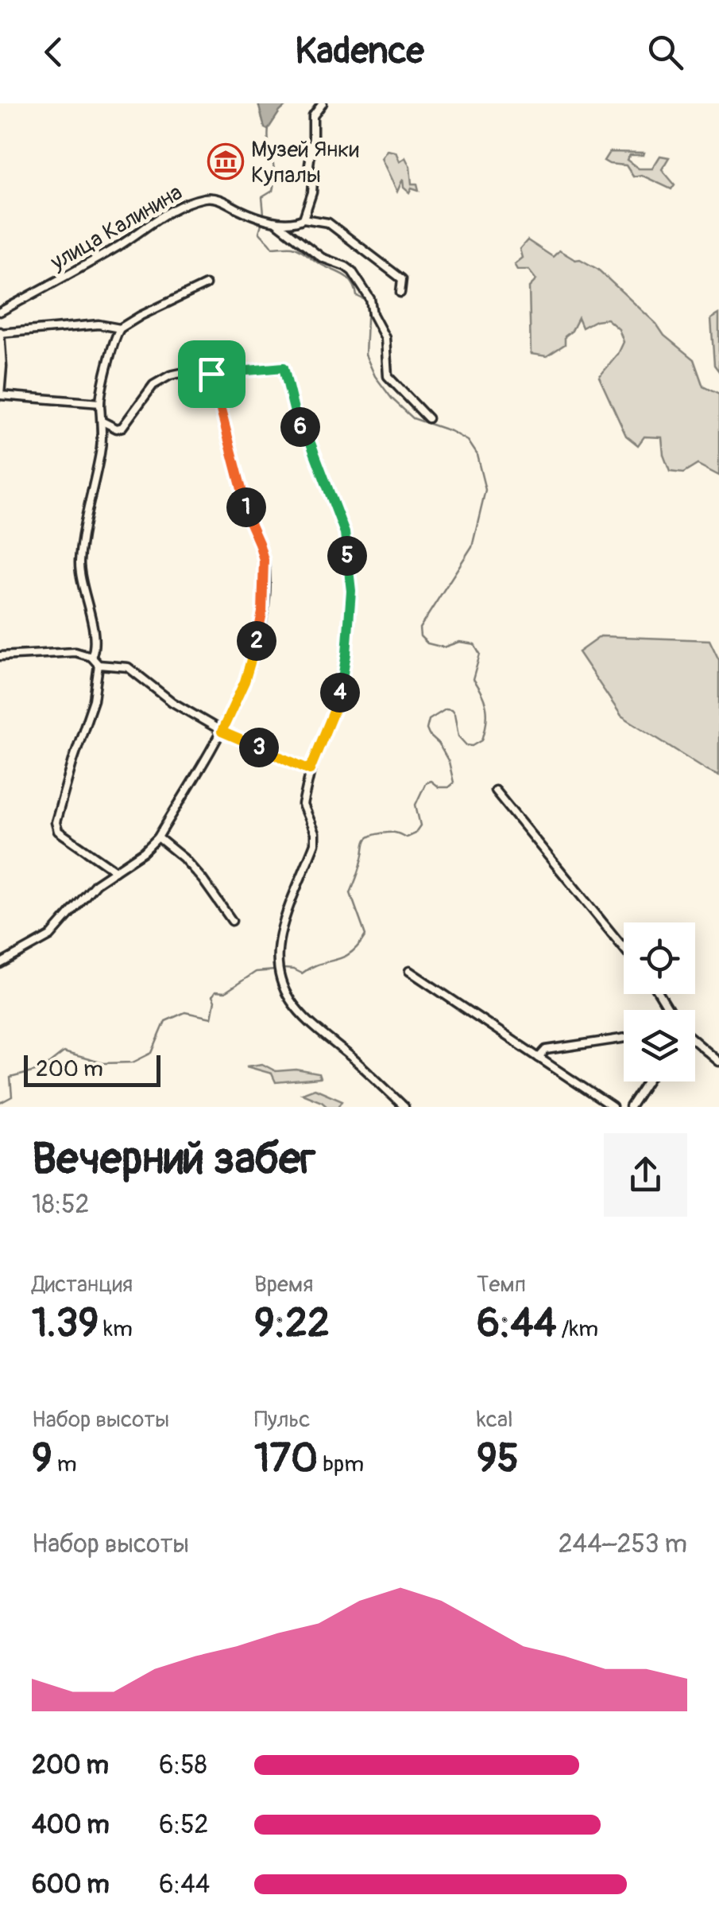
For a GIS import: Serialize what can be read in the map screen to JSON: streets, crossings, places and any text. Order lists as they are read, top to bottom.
{
  "streets": {
    "street": ["улица Калинина"]
  },
  "places": {
    "museum": ["Музей Янки Купалы"]
  },
  "scale_bar": "200 m",
  "page": {
    "header": "Kadence",
    "pins": [
      "6",
      "1",
      "5",
      "2",
      "4",
      "3"
    ],
    "scale": "200 m",
    "heading": ["Вечерний забег", "18:52"],
    "stats": [
      ["Дистанция", "1.39 km"],
      ["Время", "9:22"],
      ["Темп", "6:44 /km"],
      ["Набор высоты", "9 m"],
      ["Пульс", "170 bpm"],
      ["kcal", "95"]
    ],
    "chart": ["Набор высоты", "244–253 m"],
    "list": [
      {
        "name": "200 m",
        "note": "6:58"
      },
      {
        "name": "400 m",
        "note": "6:52"
      },
      {
        "name": "600 m",
        "note": "6:44"
      }
    ]
  }
}
